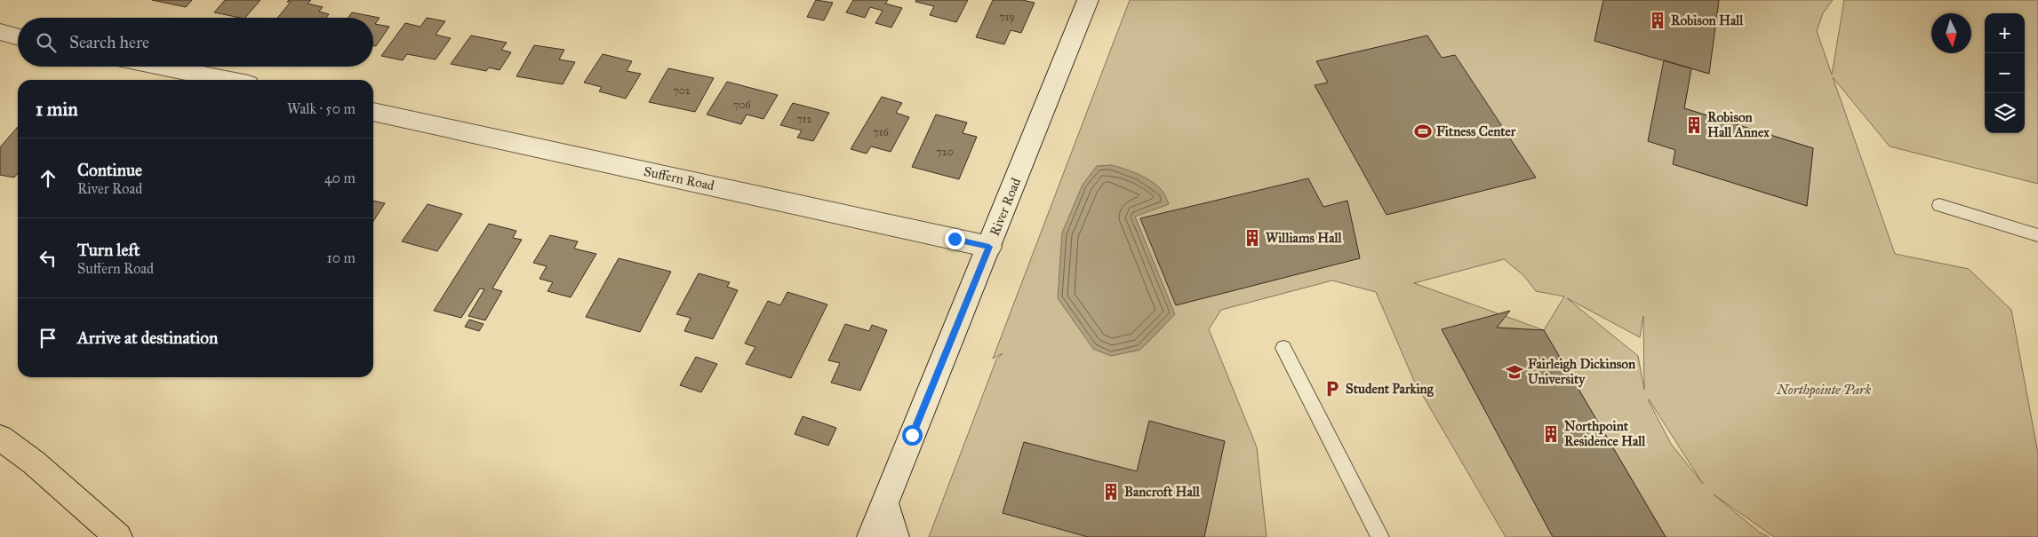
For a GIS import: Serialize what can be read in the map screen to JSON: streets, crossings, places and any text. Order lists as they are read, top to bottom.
{
  "streets": {
    "street": ["Suffern Road", "River Road"]
  },
  "crossings": [
    ["Suffern Road", "River Road"]
  ],
  "parks": ["Northpointe Park"],
  "places": {
    "building": [
      "Robison Hall",
      "Robison Hall Annex",
      "Williams Hall",
      "Northpoint Residence Hall",
      "Bancroft Hall"
    ],
    "sports": ["Fitness Center"],
    "school or university": ["Fairleigh Dickinson University"],
    "parking": ["Student Parking"]
  },
  "house_numbers": [
    "719",
    "702",
    "706",
    "712",
    "716",
    "720"
  ],
  "north": "bottom",
  "page": {
    "map_buttons": ["+", "−"],
    "search": "Search here",
    "heading": ["1 min", "Walk · 50 m"],
    "list": [
      ["Continue", "River Road", "40 m"],
      ["Turn left", "Suffern Road", "10 m"],
      "Arrive at destination"
    ]
  }
}
